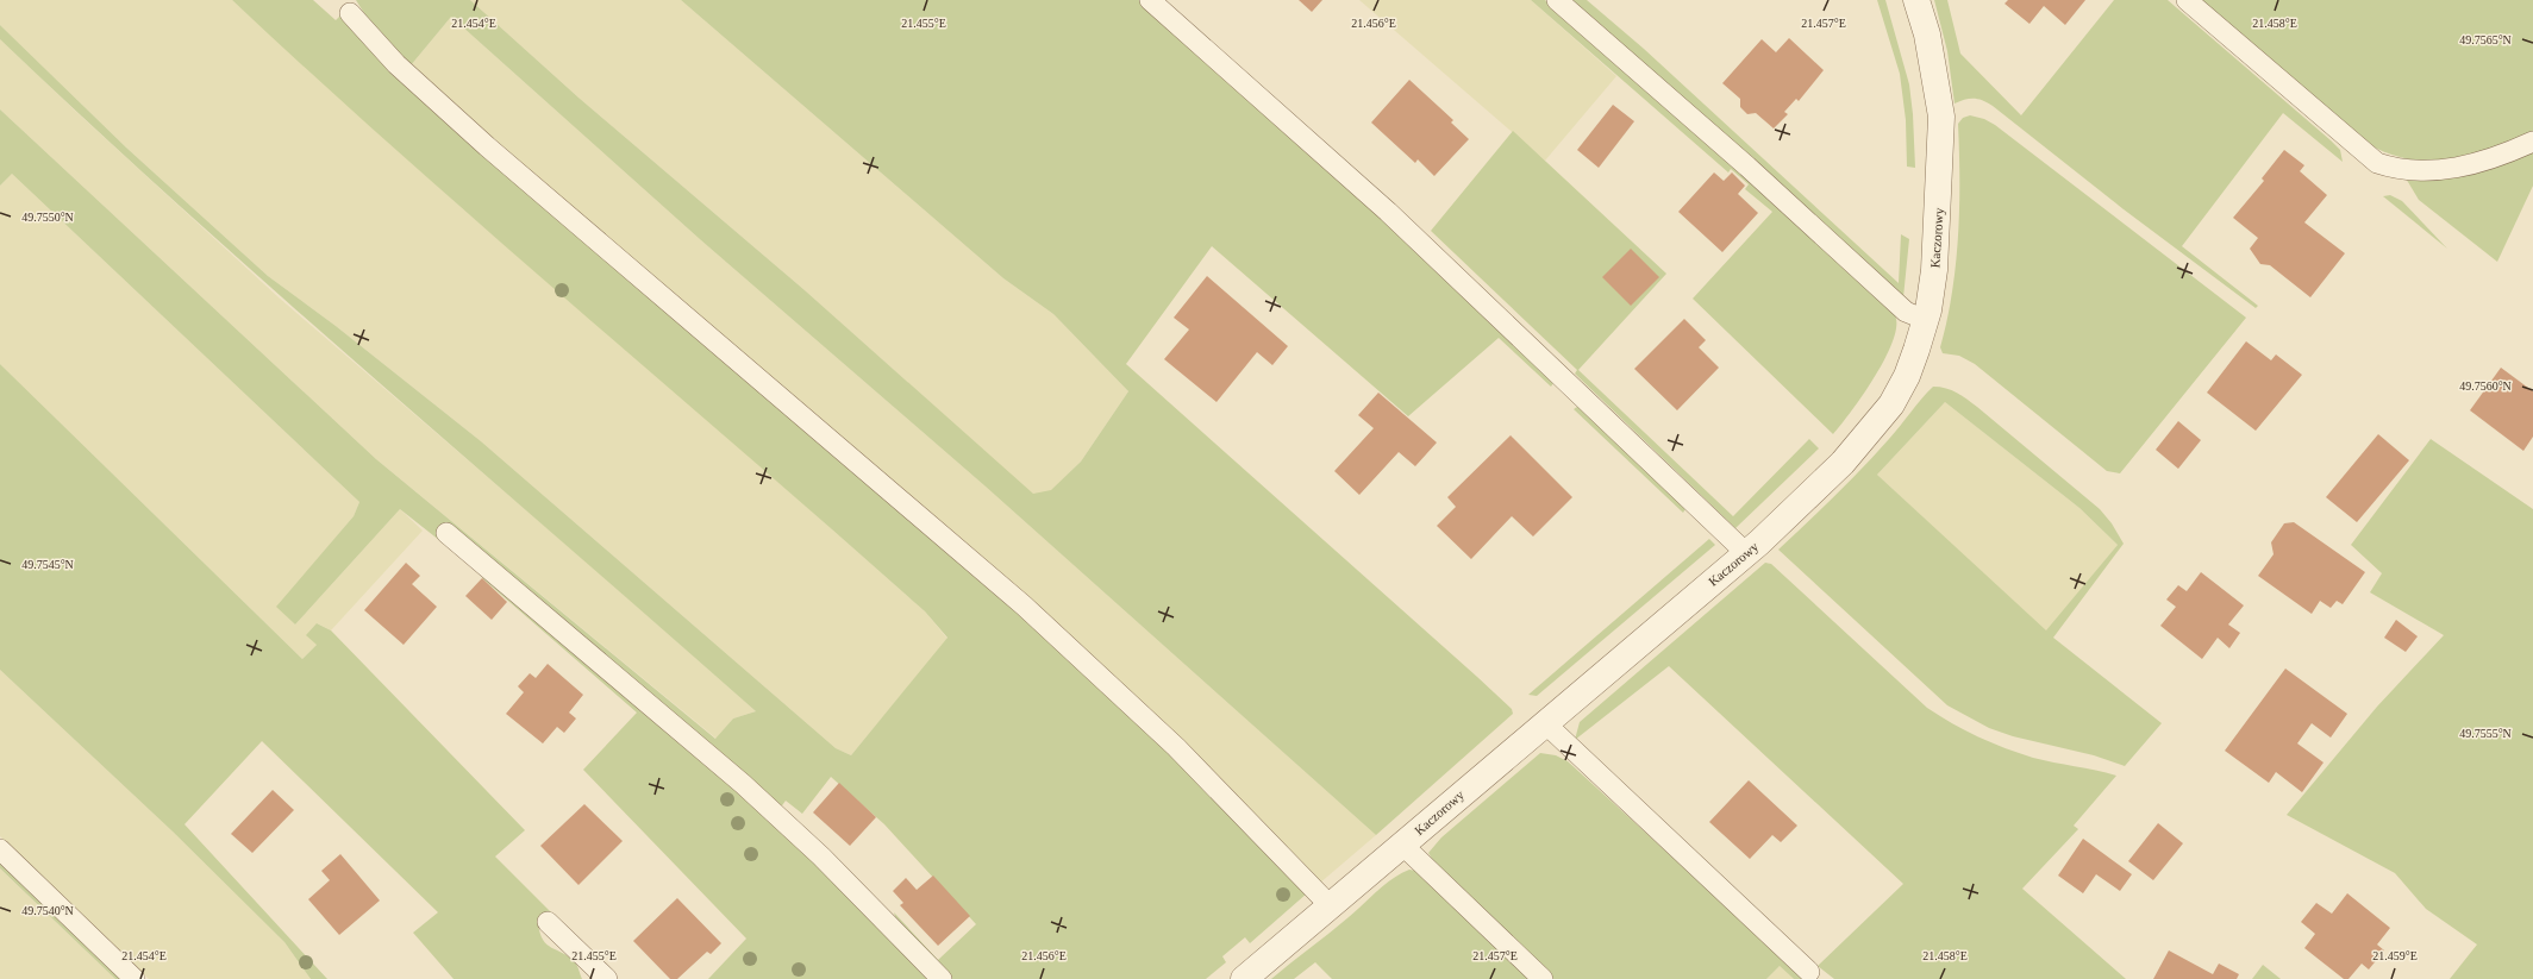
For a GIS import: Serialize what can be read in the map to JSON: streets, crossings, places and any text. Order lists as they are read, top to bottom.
{
  "streets": {
    "street": ["Kaczorowy"]
  },
  "coordinates": [
    "21.454°E",
    "21.455°E",
    "21.456°E",
    "21.457°E",
    "21.458°E",
    "49.7565°N",
    "49.7550°N",
    "49.7560°N",
    "49.7545°N",
    "49.7555°N",
    "49.7540°N",
    "21.459°E"
  ]
}
